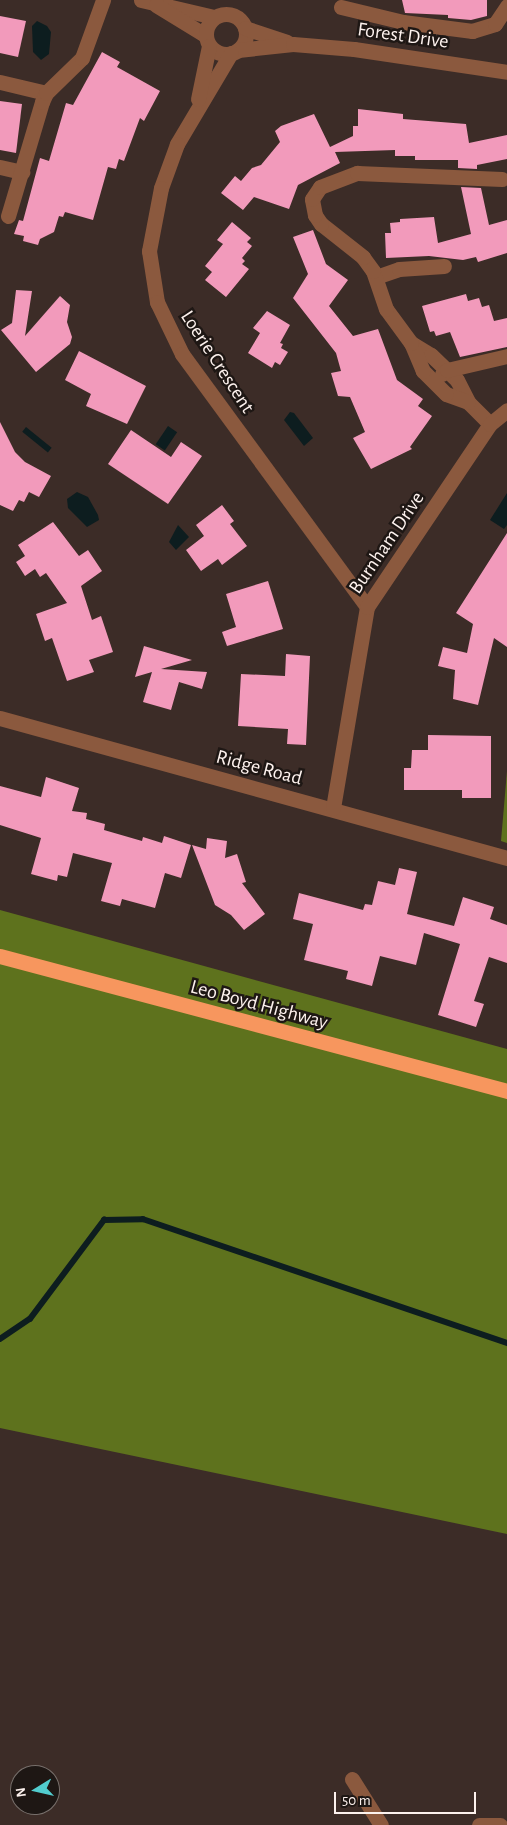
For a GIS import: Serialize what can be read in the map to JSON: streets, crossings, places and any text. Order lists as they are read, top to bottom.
{
  "streets": {
    "highway": ["Leo Boyd Highway"],
    "street": [
      "Forest Drive",
      "Loerie Crescent",
      "Burnham Drive",
      "Ridge Road"
    ]
  },
  "crossings": [
    ["Forest Drive", "Loerie Crescent"],
    ["Loerie Crescent", "Burnham Drive"],
    ["Burnham Drive", "Ridge Road"]
  ],
  "scale_bar": "50 m",
  "north": "left"
}
